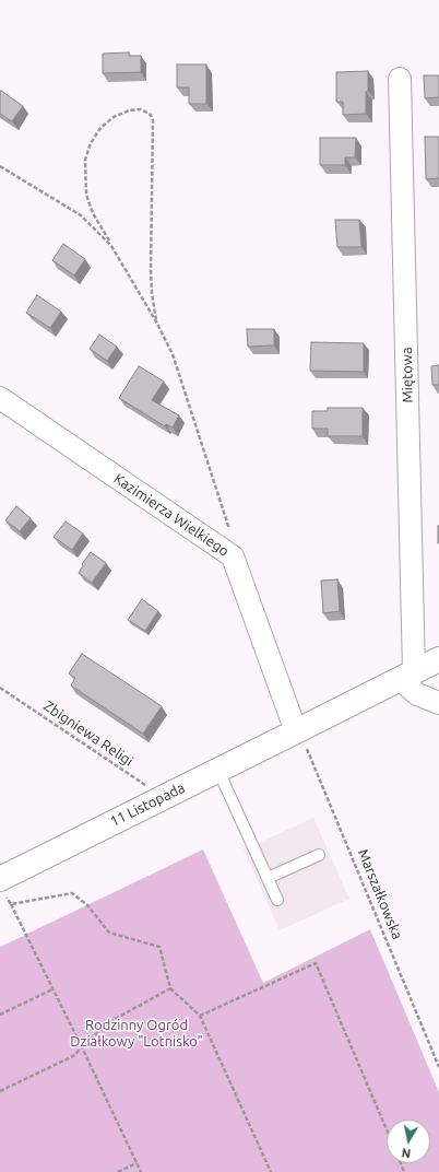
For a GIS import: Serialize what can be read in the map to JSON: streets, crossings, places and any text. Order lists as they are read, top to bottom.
{
  "streets": {
    "street": ["Miętowa", "Kazimierza Wielkiego", "11 Listopada"],
    "path": ["Zbigniewa Religi", "Marszałkowska"]
  },
  "crossings": [
    ["Miętowa", "11 Listopada"],
    ["Kazimierza Wielkiego", "11 Listopada"],
    ["Kazimierza Wielkiego", "Marszałkowska"],
    ["Zbigniewa Religi", "11 Listopada"],
    ["11 Listopada", "Marszałkowska"]
  ],
  "parks": ["Rodzinny Ogród Działkowy \"Lotnisko\""],
  "north": "bottom"
}
